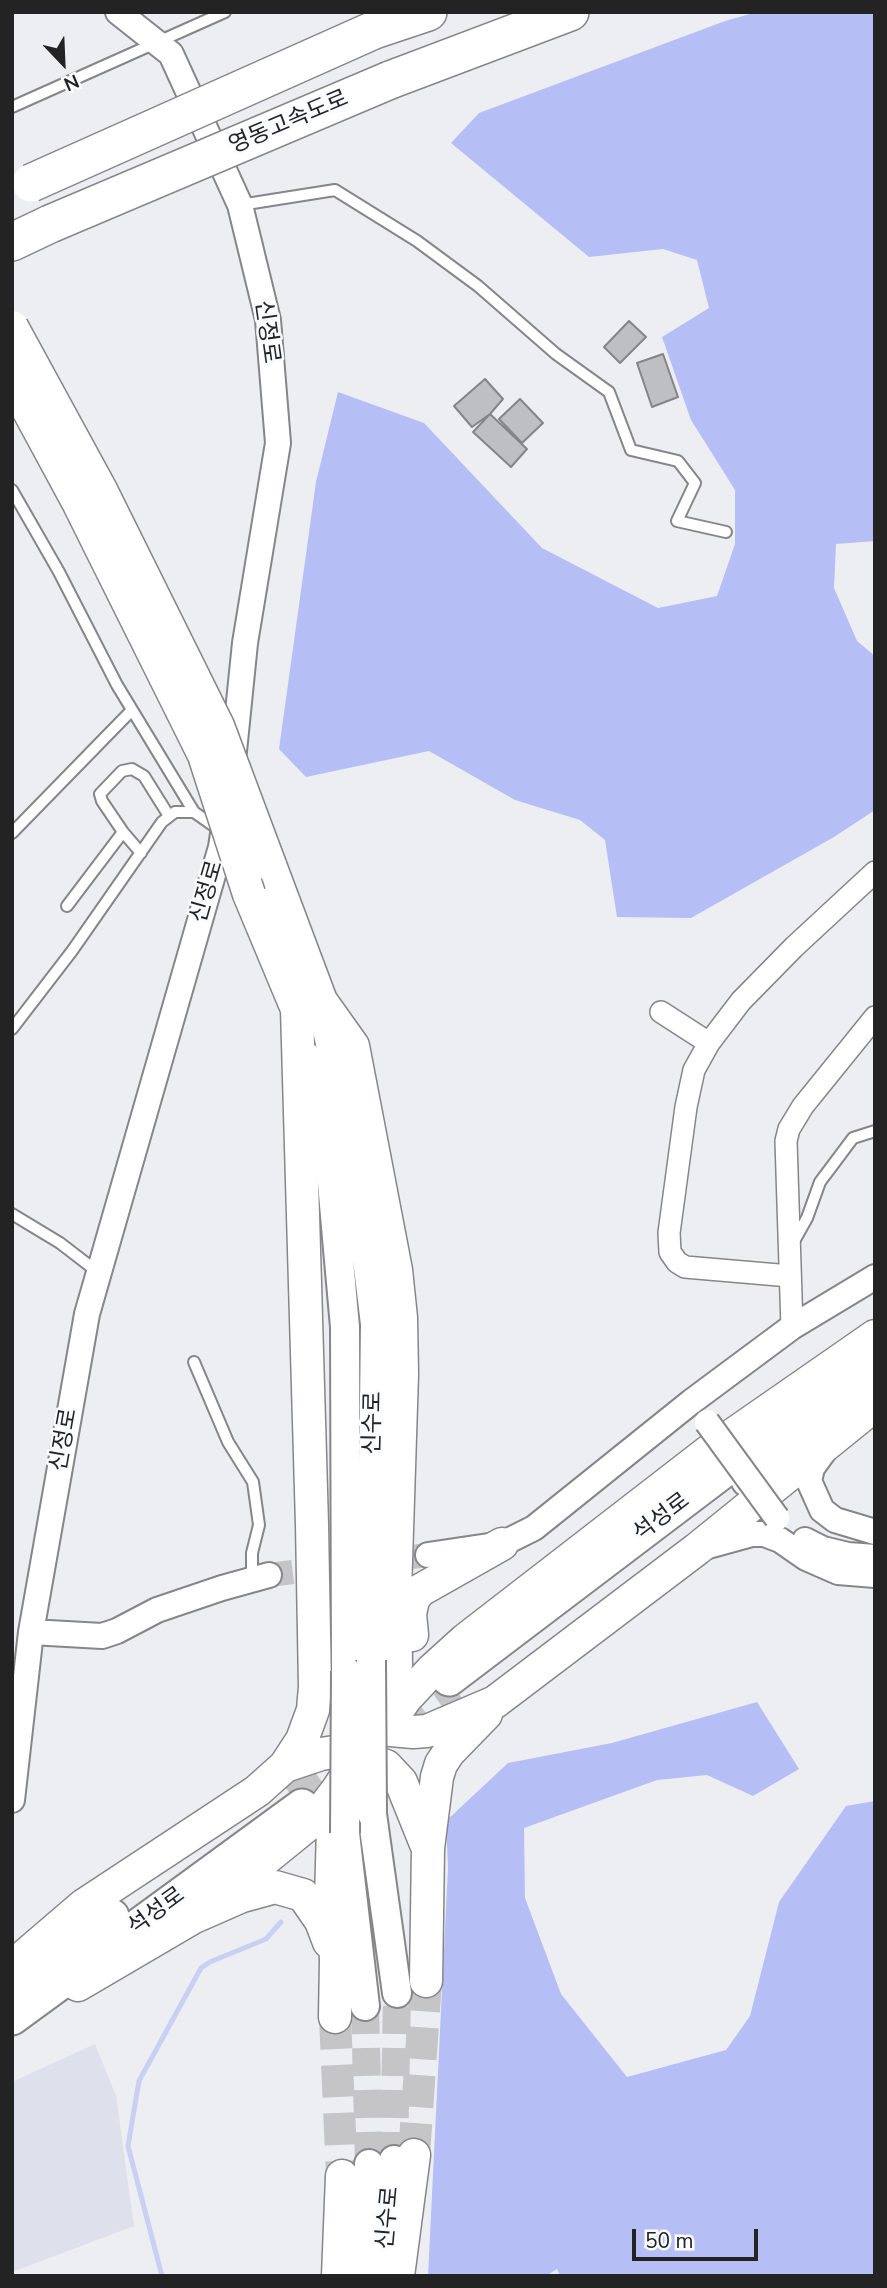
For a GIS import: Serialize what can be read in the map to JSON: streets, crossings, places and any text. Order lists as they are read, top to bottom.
{
  "streets": {
    "highway": ["영동고속도로", "석성로"],
    "main road": ["신수로"],
    "street": ["신정로"]
  },
  "scale_bar": "50 m",
  "north": "bottom right"
}
